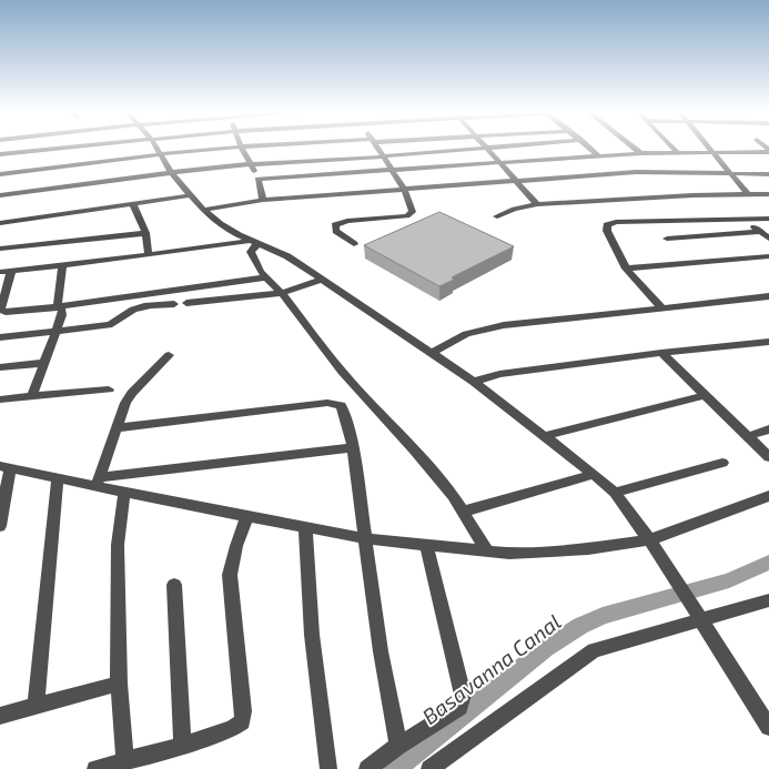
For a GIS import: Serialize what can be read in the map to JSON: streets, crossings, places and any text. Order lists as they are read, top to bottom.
{
  "water": ["Basavanna Canal"]
}
